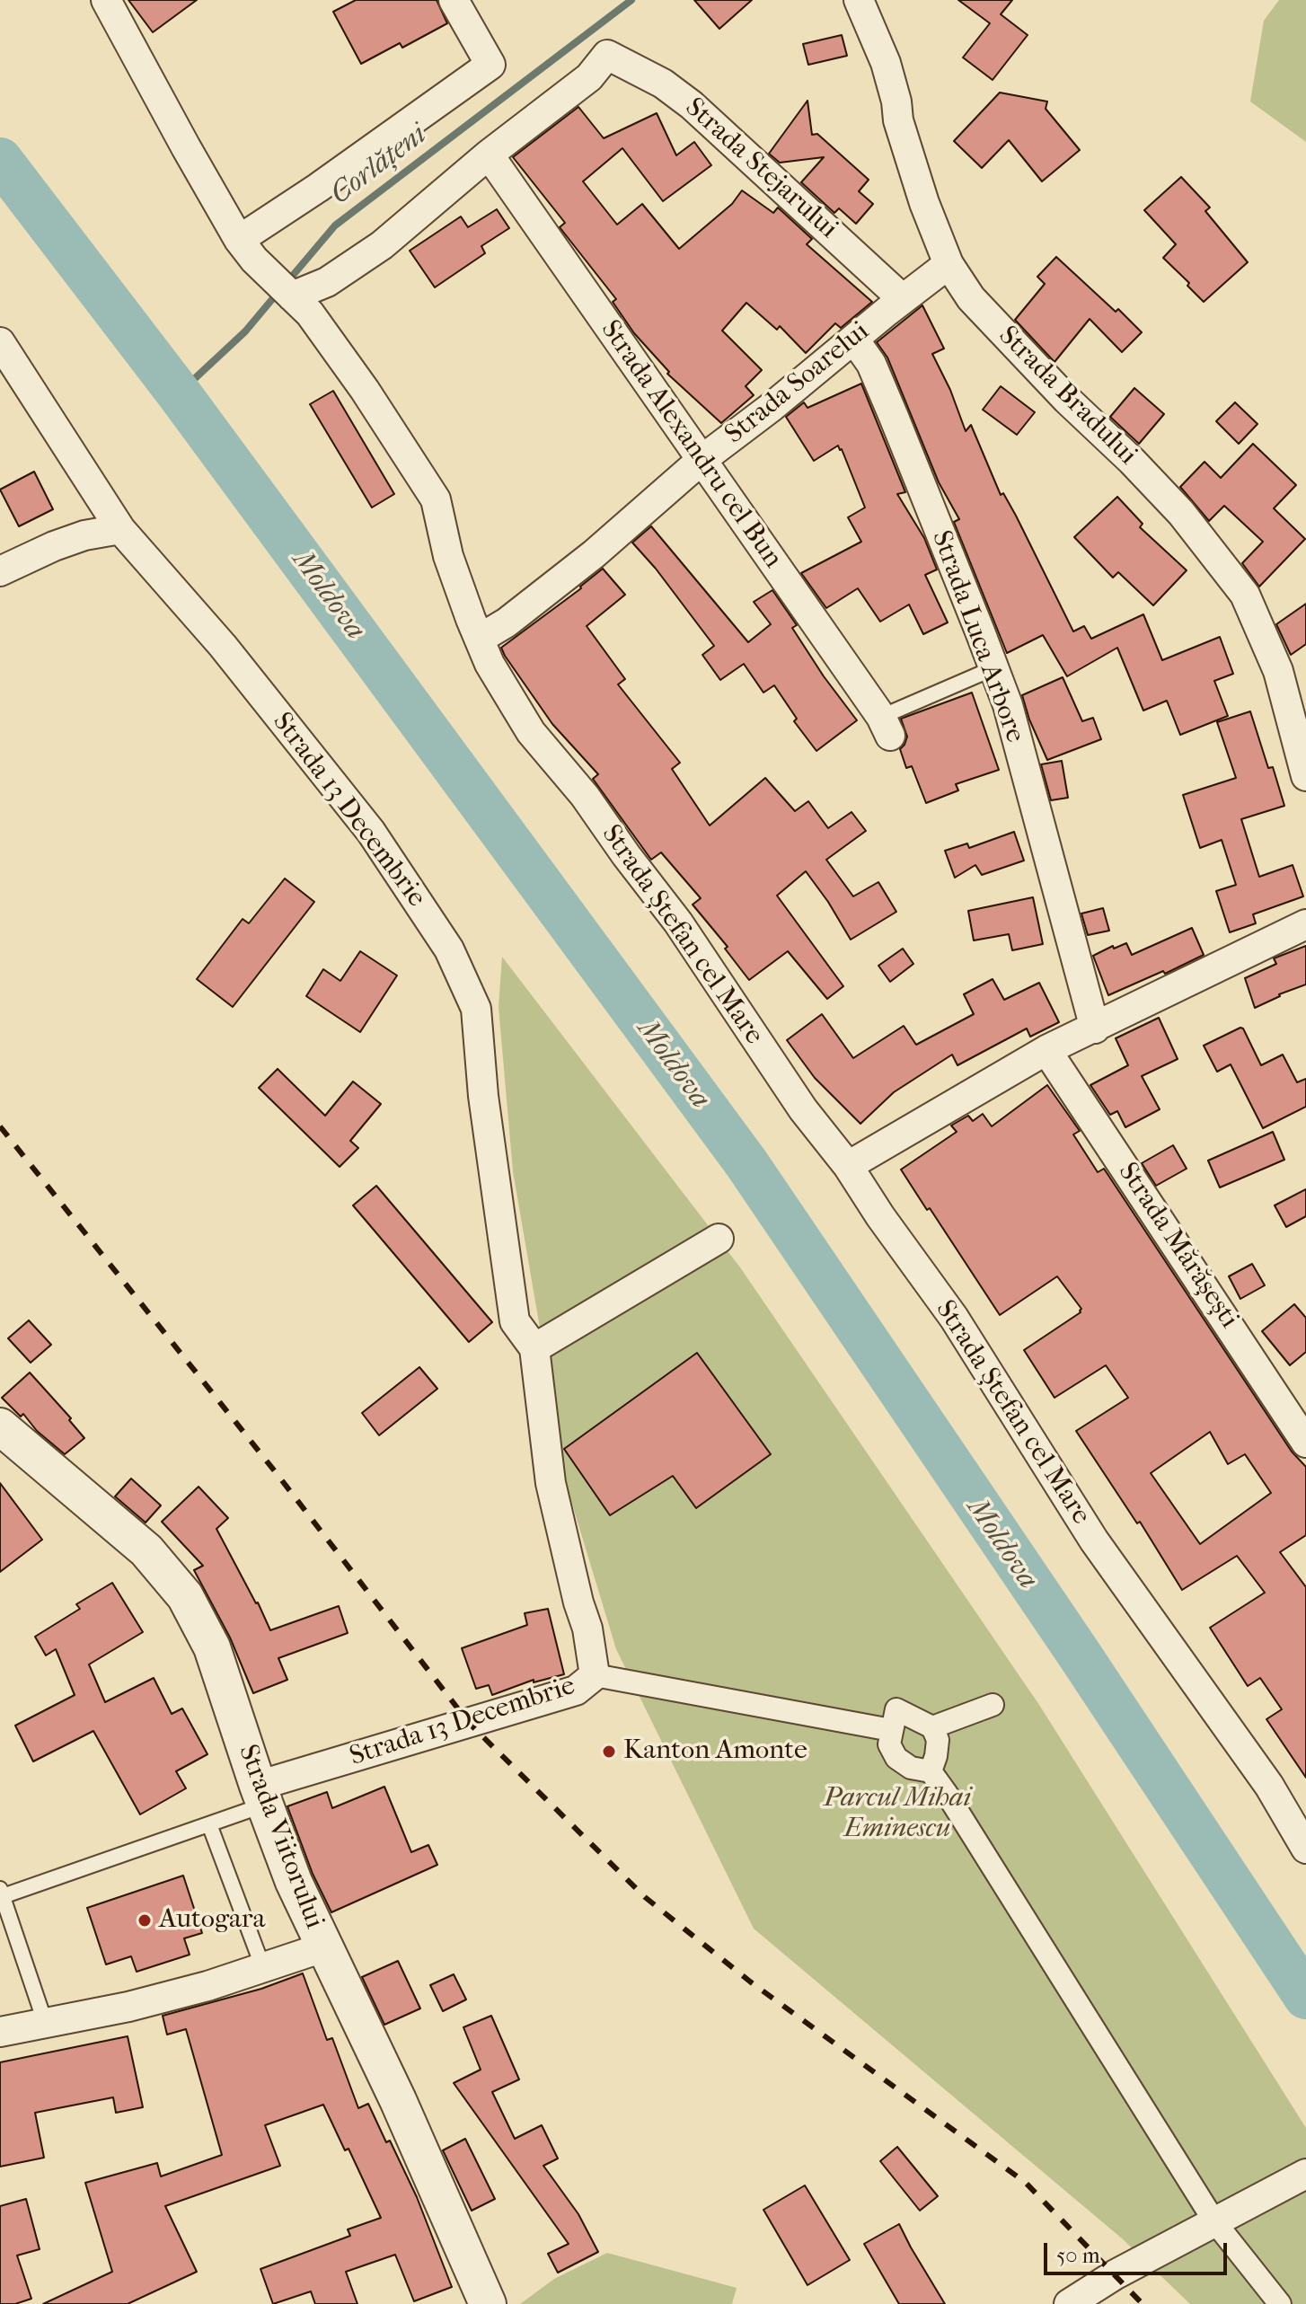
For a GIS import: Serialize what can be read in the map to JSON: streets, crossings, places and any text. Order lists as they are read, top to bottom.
{
  "streets": {
    "street": [
      "Strada Stejarului",
      "Strada Soarelui",
      "Strada Bradului",
      "Strada Alexandru cel Bun",
      "Strada Luca Arbore",
      "Strada 13 Decembrie",
      "Strada Ștefan cel Mare",
      "Strada Mărășești",
      "Strada Viitorului"
    ]
  },
  "crossings": [
    ["Strada Stejarului", "Strada Soarelui"],
    ["Strada Stejarului", "Strada Alexandru cel Bun"],
    ["Strada Soarelui", "Strada Bradului"],
    ["Strada Soarelui", "Strada Alexandru cel Bun"],
    ["Strada Soarelui", "Strada Luca Arbore"],
    ["Strada Soarelui", "Strada Ștefan cel Mare"],
    ["Strada 13 Decembrie", "Strada Viitorului"]
  ],
  "water": ["Corlățeni", "Moldova"],
  "parks": ["Parcul Mihai Eminescu"],
  "places": ["Kanton Amonte", "Autogara"],
  "scale_bar": "50 m"
}
